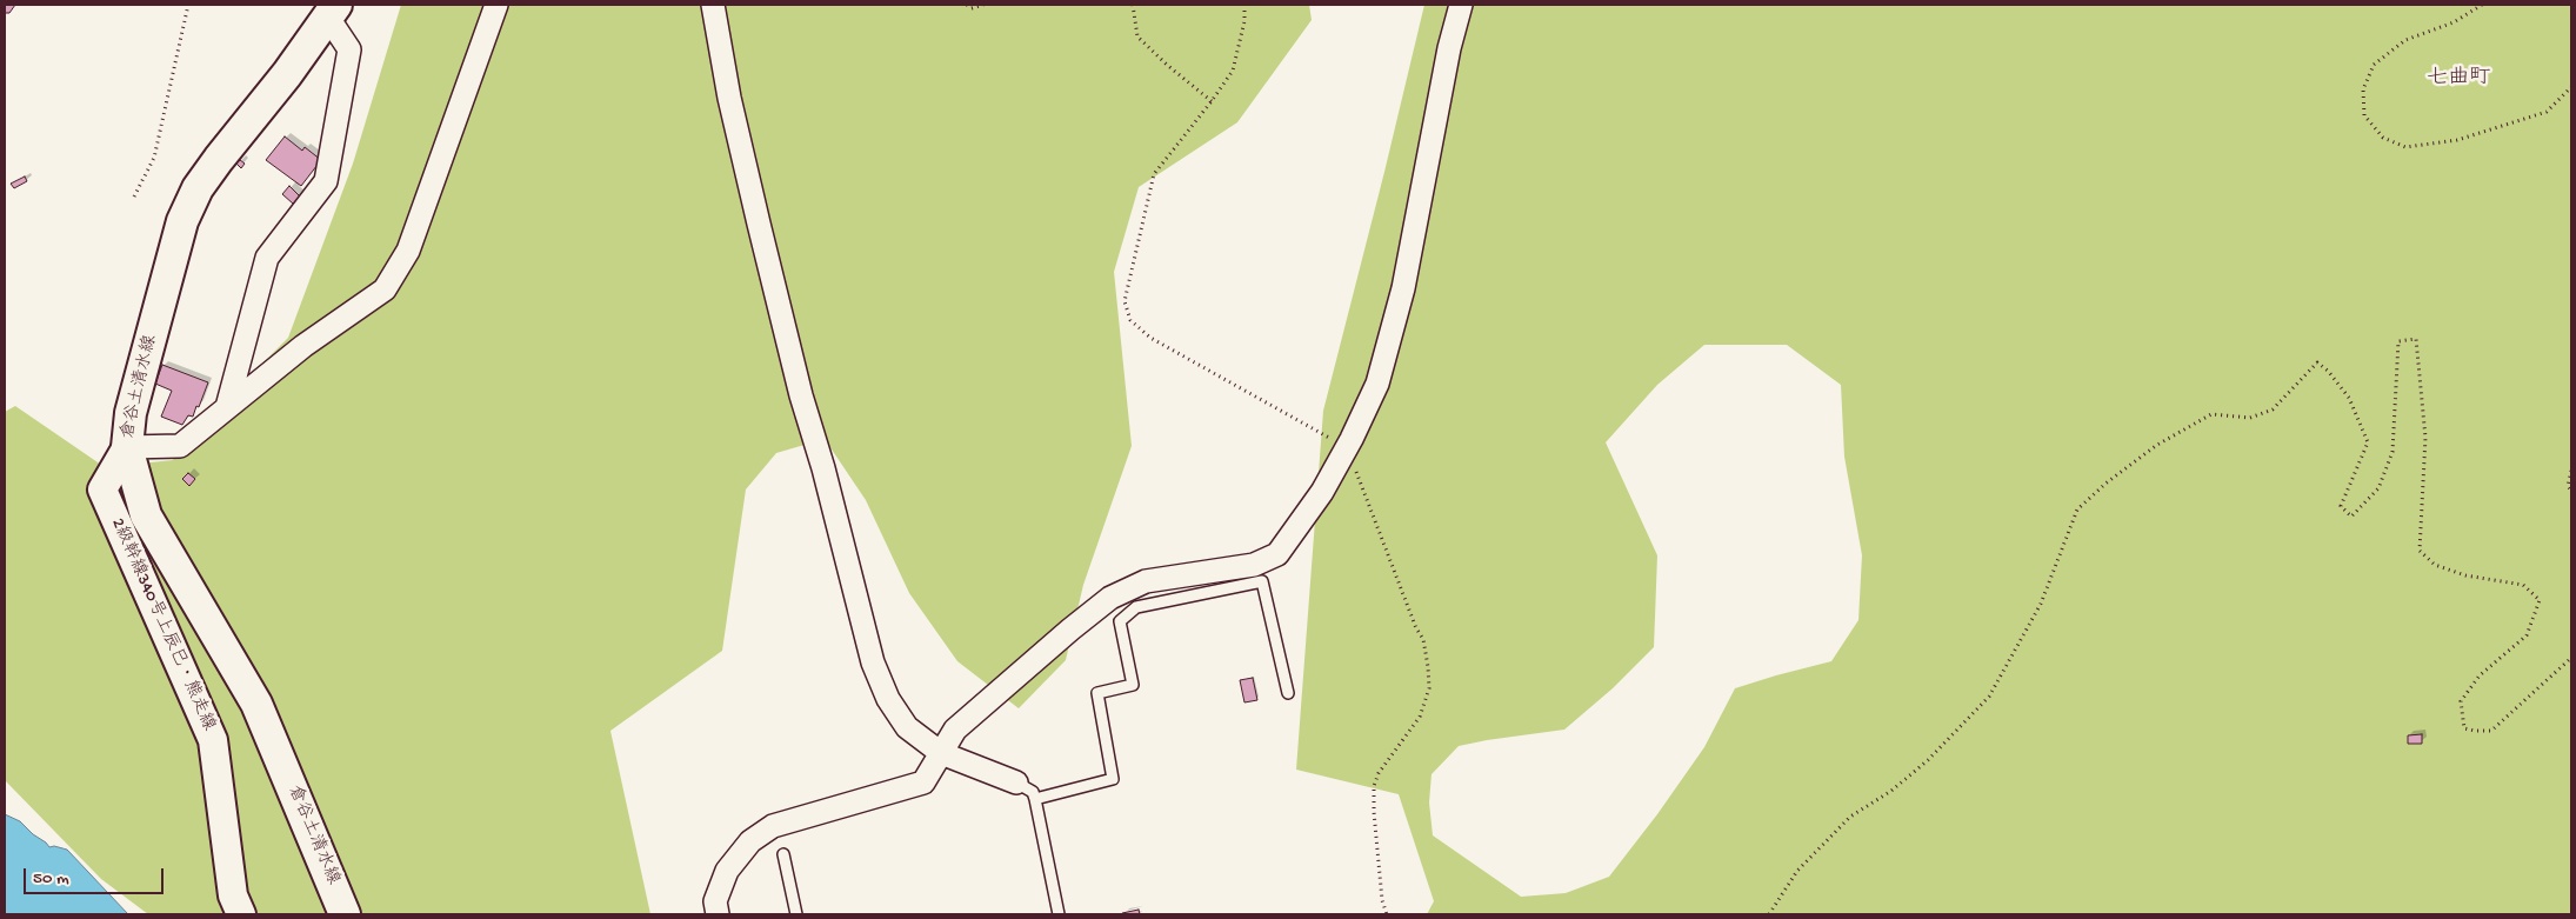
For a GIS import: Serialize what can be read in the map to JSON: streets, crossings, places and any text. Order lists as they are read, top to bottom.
{
  "streets": {
    "main road": ["倉谷土清水線"],
    "street": ["2級幹線340号上辰巳・熊走線"]
  },
  "crossings": [
    ["倉谷土清水線", "2級幹線340号上辰巳・熊走線"]
  ],
  "districts": ["七曲町"],
  "scale_bar": "50 m"
}
